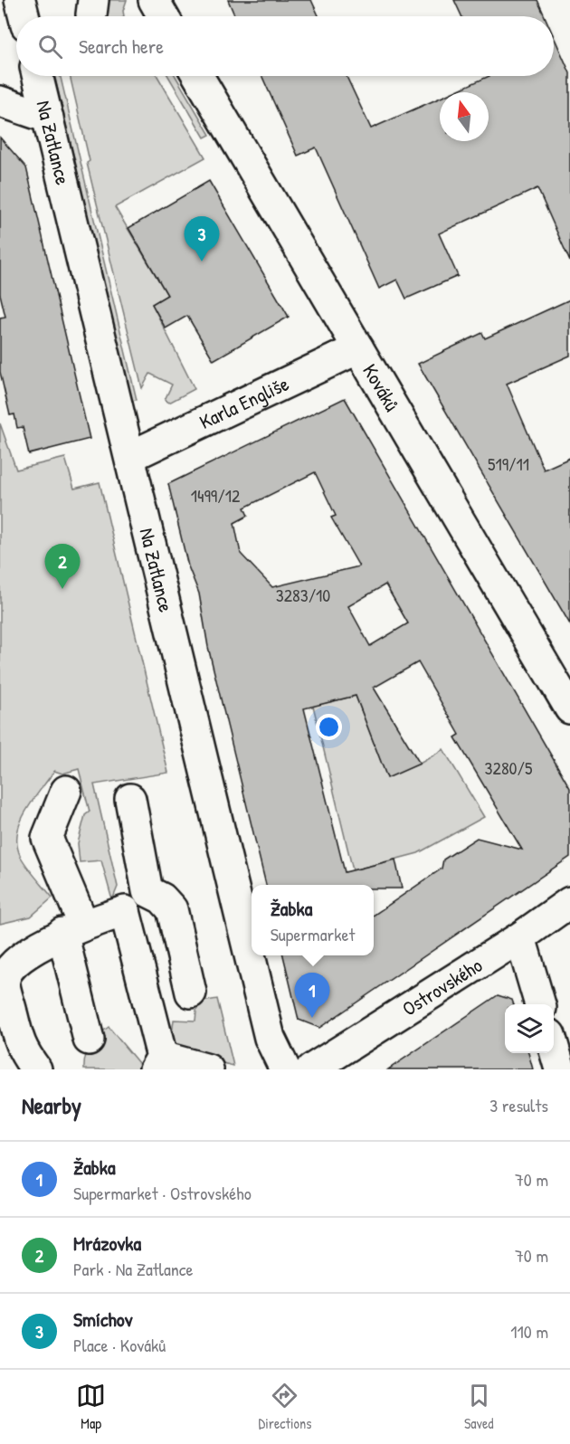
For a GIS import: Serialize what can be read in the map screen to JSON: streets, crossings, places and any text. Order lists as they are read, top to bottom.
{
  "streets": {
    "street": [
      "Na Zatlance",
      "Kováků",
      "Karla Engliše",
      "Ostrovského"
    ]
  },
  "crossings": [
    ["Na Zatlance", "Karla Engliše"],
    ["Kováků", "Karla Engliše"]
  ],
  "house_numbers": [
    "519/11",
    "1499/12",
    "3283/10",
    "3280/5"
  ],
  "north": "top",
  "page": {
    "search": "Search here",
    "pins": ["3", "2", "1"],
    "popup": ["Žabka", "Supermarket"],
    "heading": ["Nearby", "3 results"],
    "list": [
      {
        "mark": "1",
        "name": "Žabka",
        "note": "Supermarket · Ostrovského",
        "value": "70 m"
      },
      {
        "mark": "2",
        "name": "Mrázovka",
        "note": "Park · Na Zatlance",
        "value": "70 m"
      },
      {
        "mark": "3",
        "name": "Smíchov",
        "note": "Place · Kováků",
        "value": "110 m"
      }
    ],
    "nav": ["Map", "Directions", "Saved"]
  }
}
